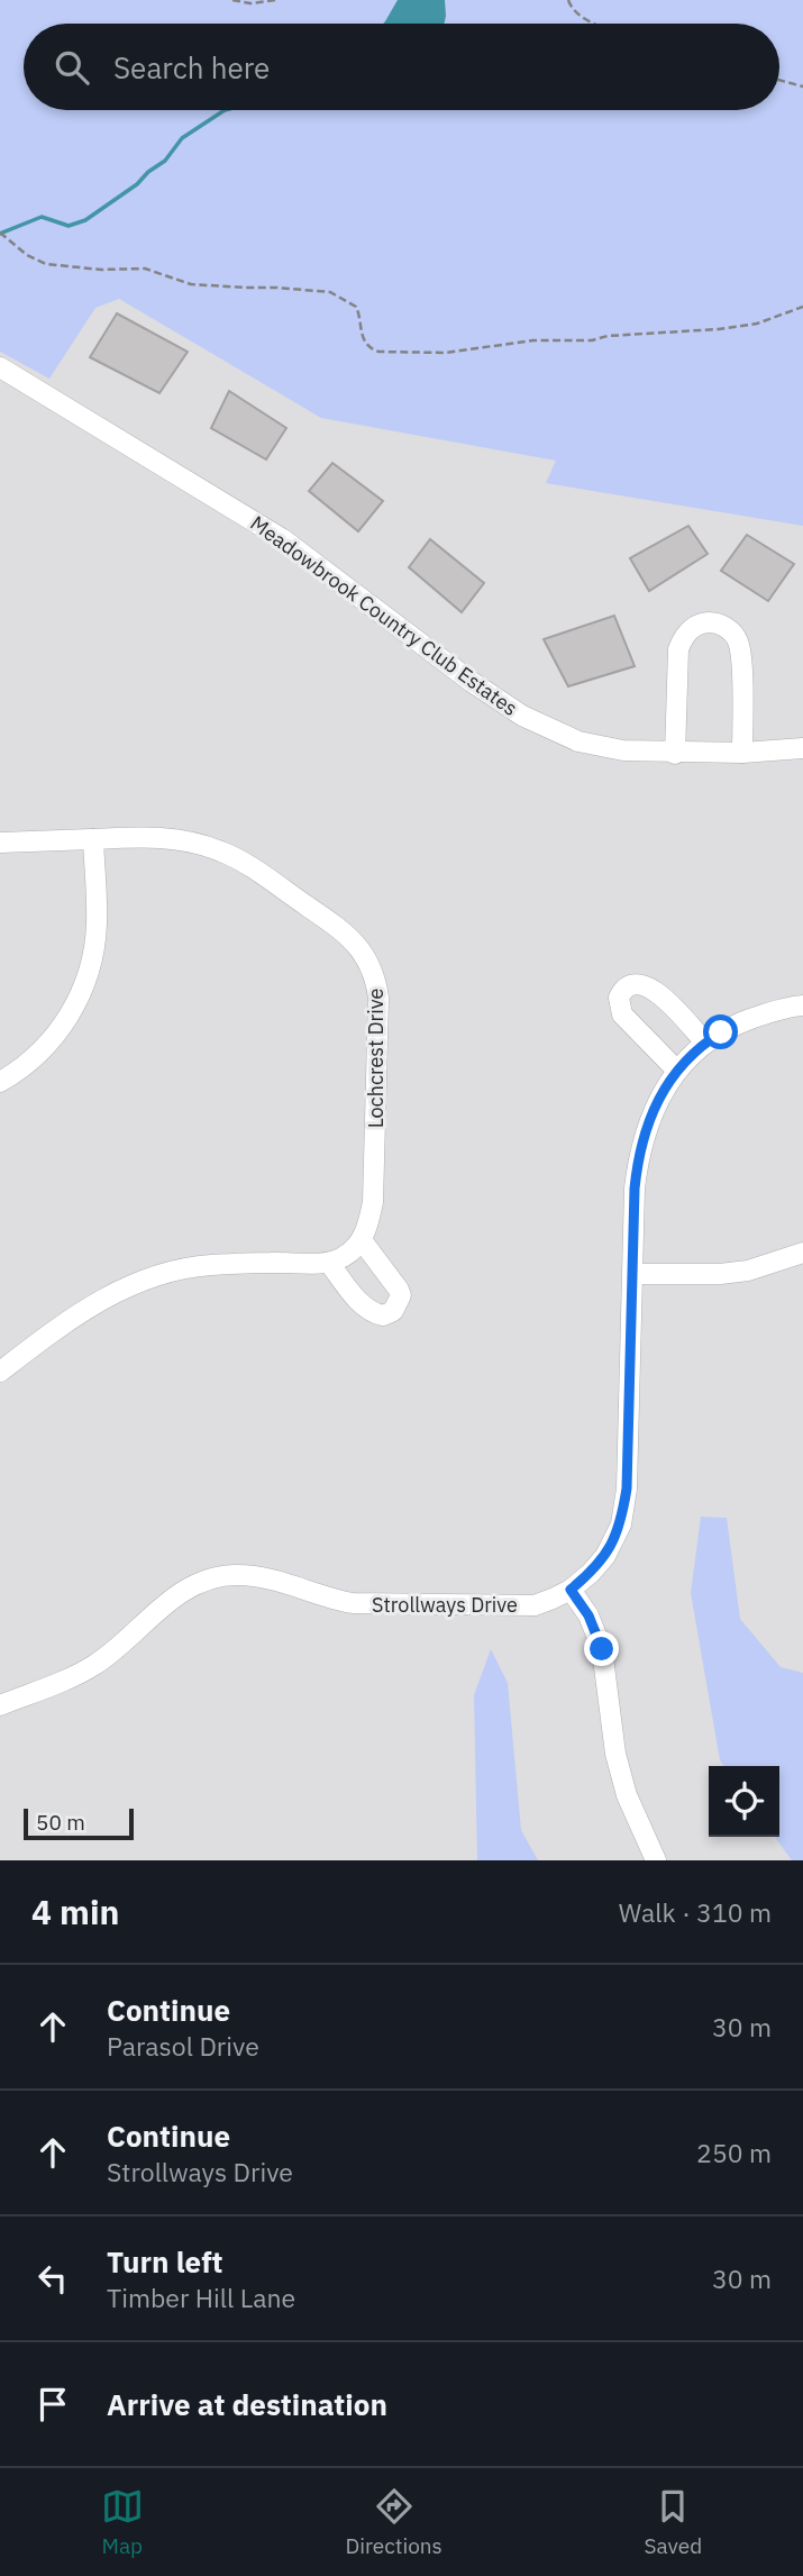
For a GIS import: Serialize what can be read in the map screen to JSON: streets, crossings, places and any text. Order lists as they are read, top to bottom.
{
  "streets": {
    "street": ["Meadowbrook Country Club Estates", "Lochcrest Drive", "Strollways Drive"]
  },
  "scale_bar": "50 m",
  "page": {
    "search": "Search here",
    "scale": "50 m",
    "heading": ["4 min", "Walk · 310 m"],
    "list": [
      ["Continue", "Parasol Drive", "30 m"],
      ["Continue", "Strollways Drive", "250 m"],
      ["Turn left", "Timber Hill Lane", "30 m"],
      "Arrive at destination"
    ],
    "nav": ["Map", "Directions", "Saved"]
  }
}
